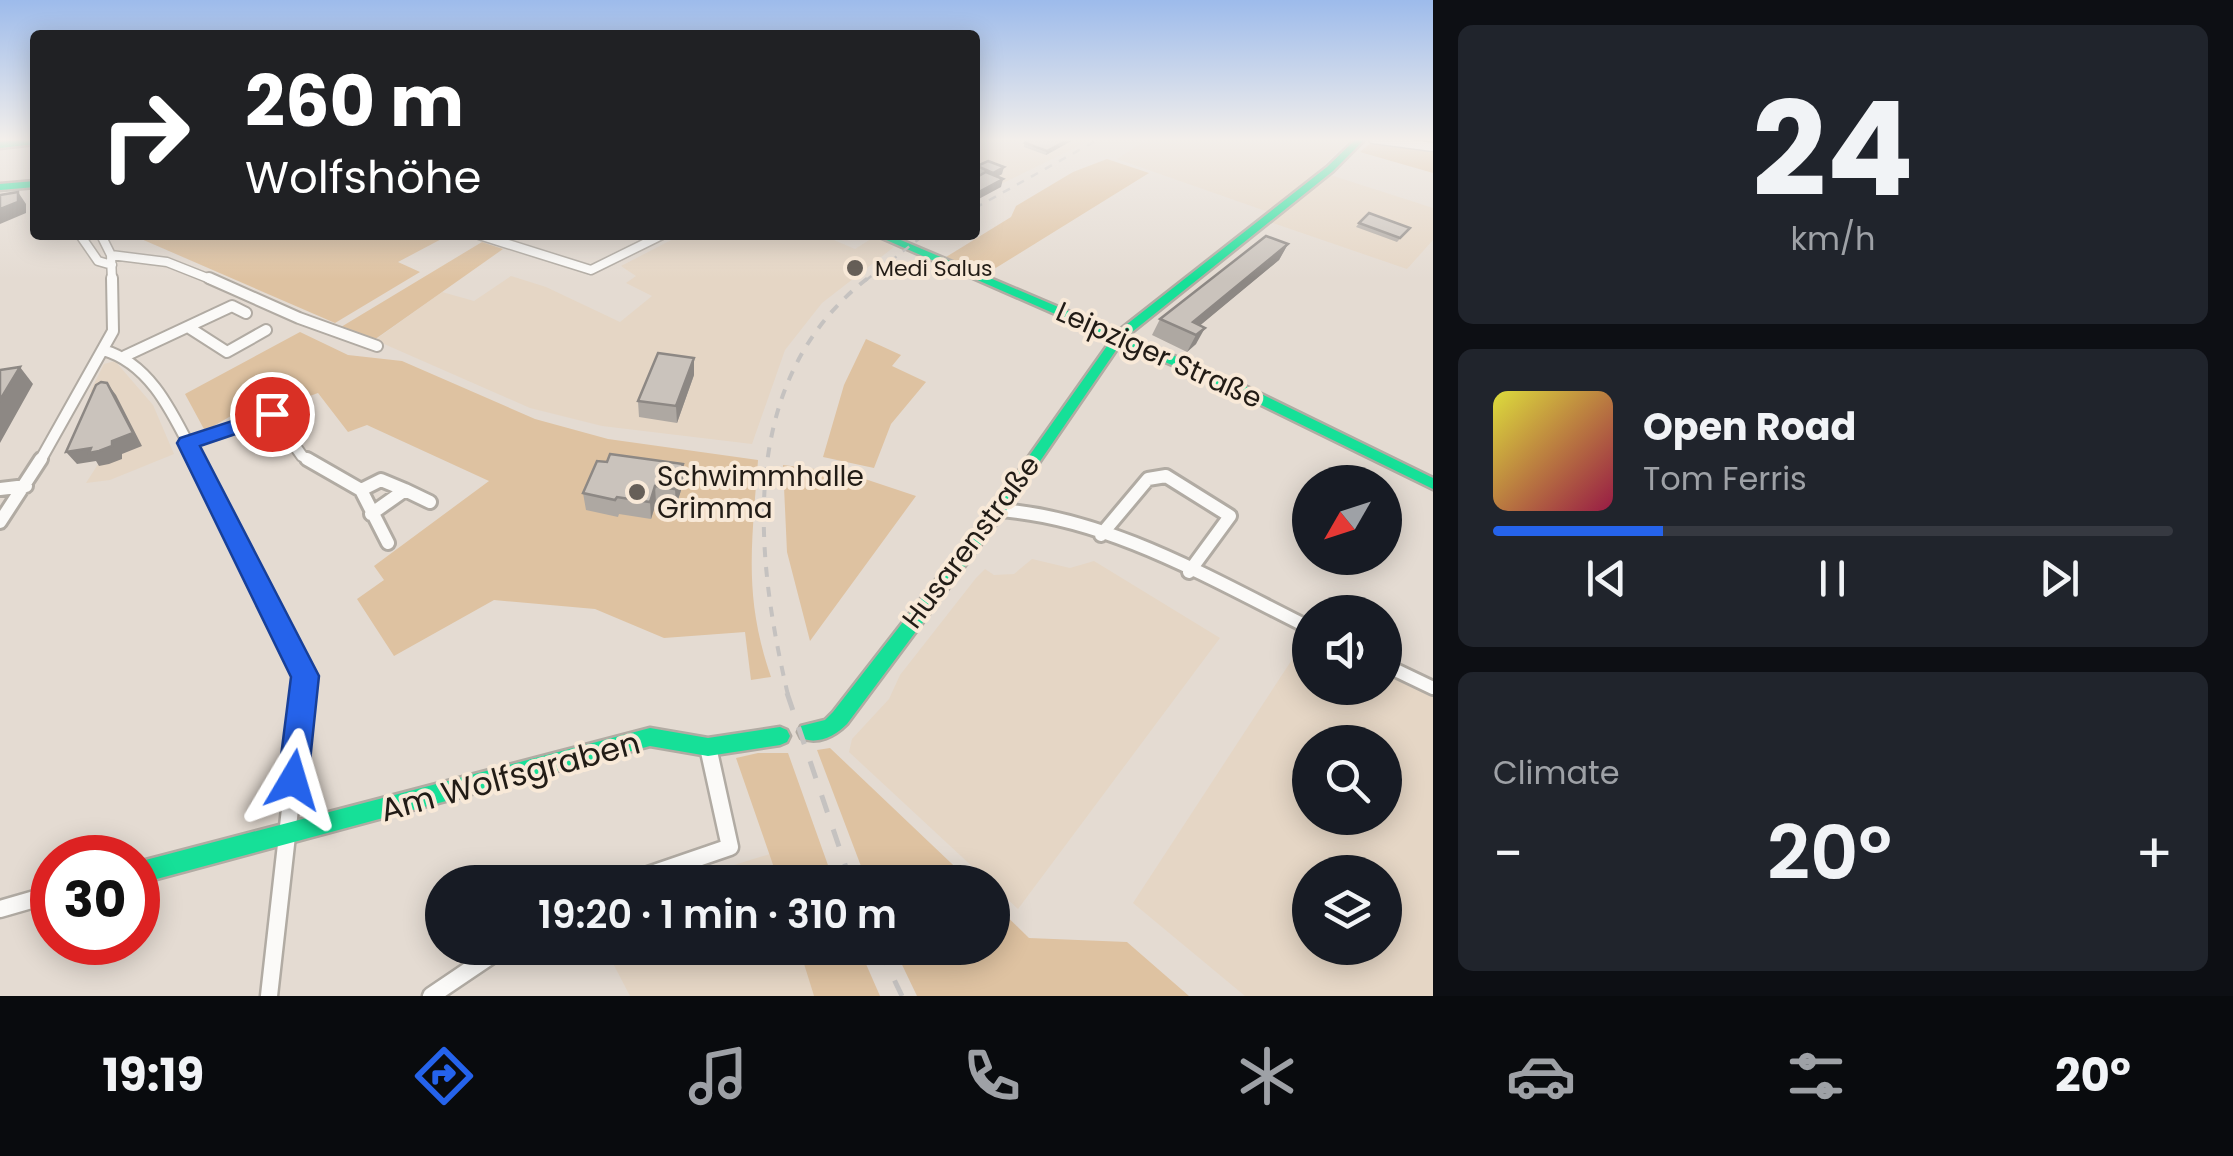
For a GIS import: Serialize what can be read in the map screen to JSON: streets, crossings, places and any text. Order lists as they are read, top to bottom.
{
  "streets": {
    "main road": ["Leipziger Straße", "Husarenstraße", "Am Wolfsgraben"]
  },
  "crossings": [
    ["Leipziger Straße", "Husarenstraße"]
  ],
  "places": ["Medi Salus", "Schwimmhalle Grimma"],
  "north": "bottom left",
  "page": {
    "tile": [
      ["24", "km/h"],
      "Climate"
    ],
    "turn": ["260 m", "Wolfshöhe"],
    "song": ["Open Road", "Tom Ferris"],
    "heat": ["−", "20°", "+"],
    "limit": "30",
    "trip": "19:20 · 1 min · 310 m",
    "tabs": ["19:19", "20°"]
  }
}
